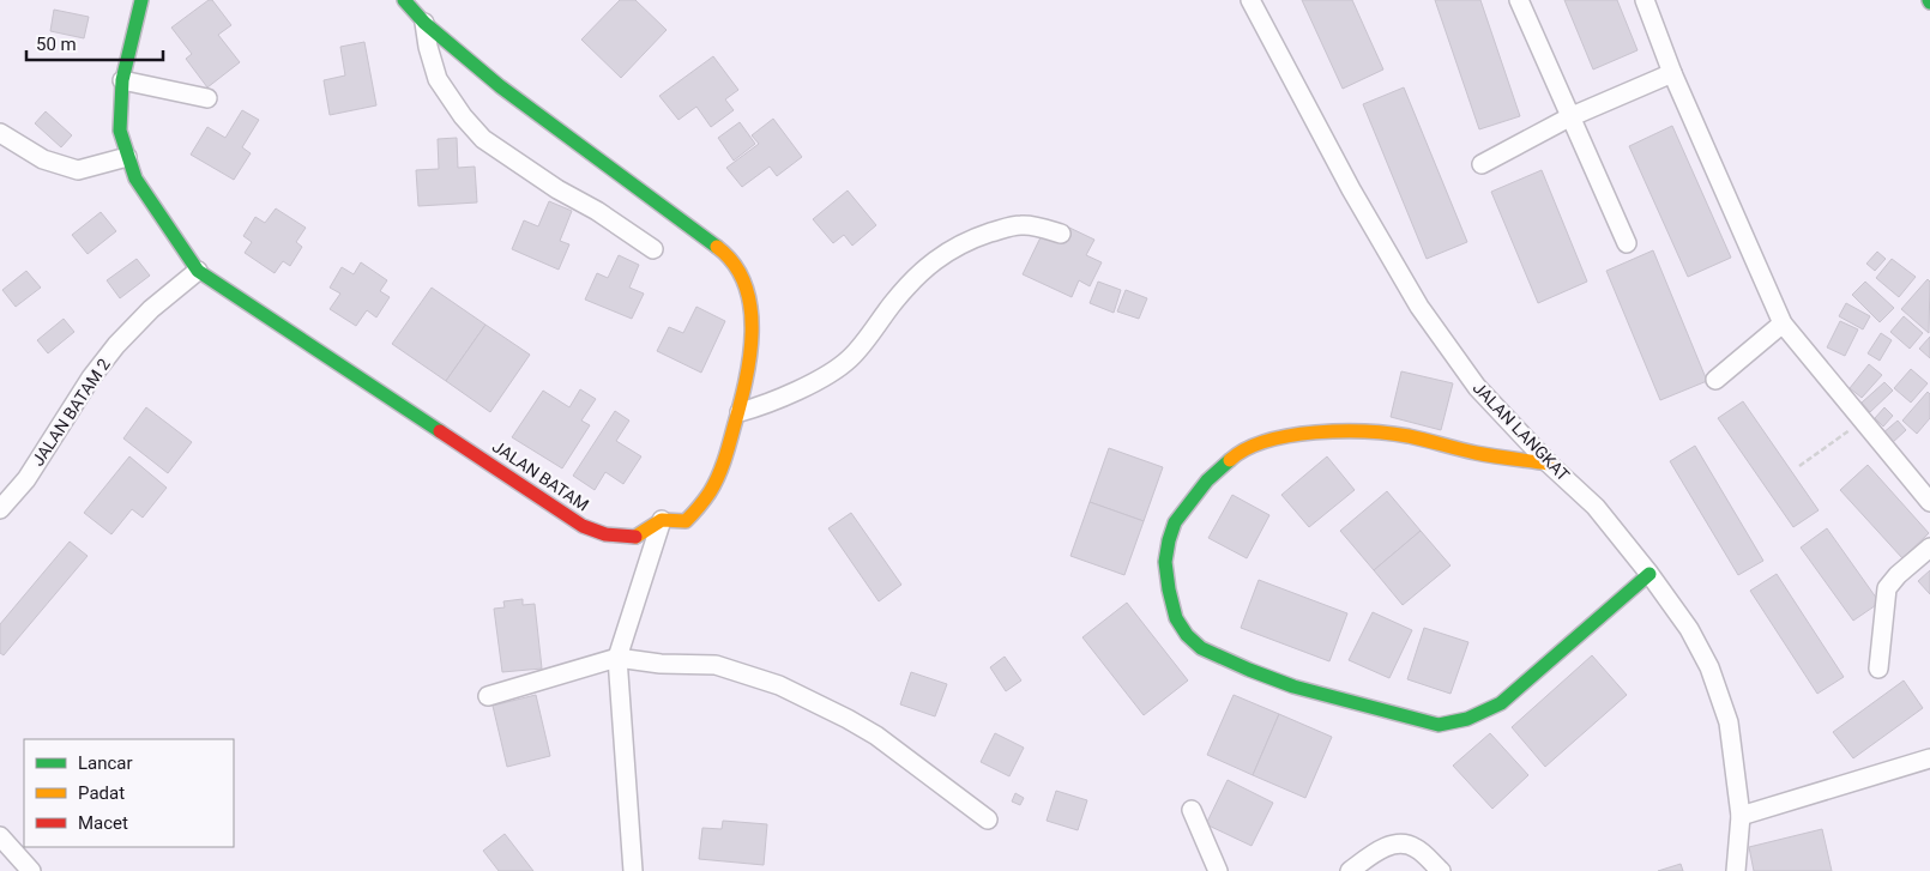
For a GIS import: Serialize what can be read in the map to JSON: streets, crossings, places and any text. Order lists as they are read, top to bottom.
{
  "streets": {
    "street": ["JALAN BATAM 2", "JALAN LANGKAT", "JALAN BATAM"]
  },
  "crossings": [
    ["JALAN BATAM 2", "JALAN BATAM"]
  ],
  "legend": ["Lancar", "Padat", "Macet"],
  "scale_bar": "50 m"
}
